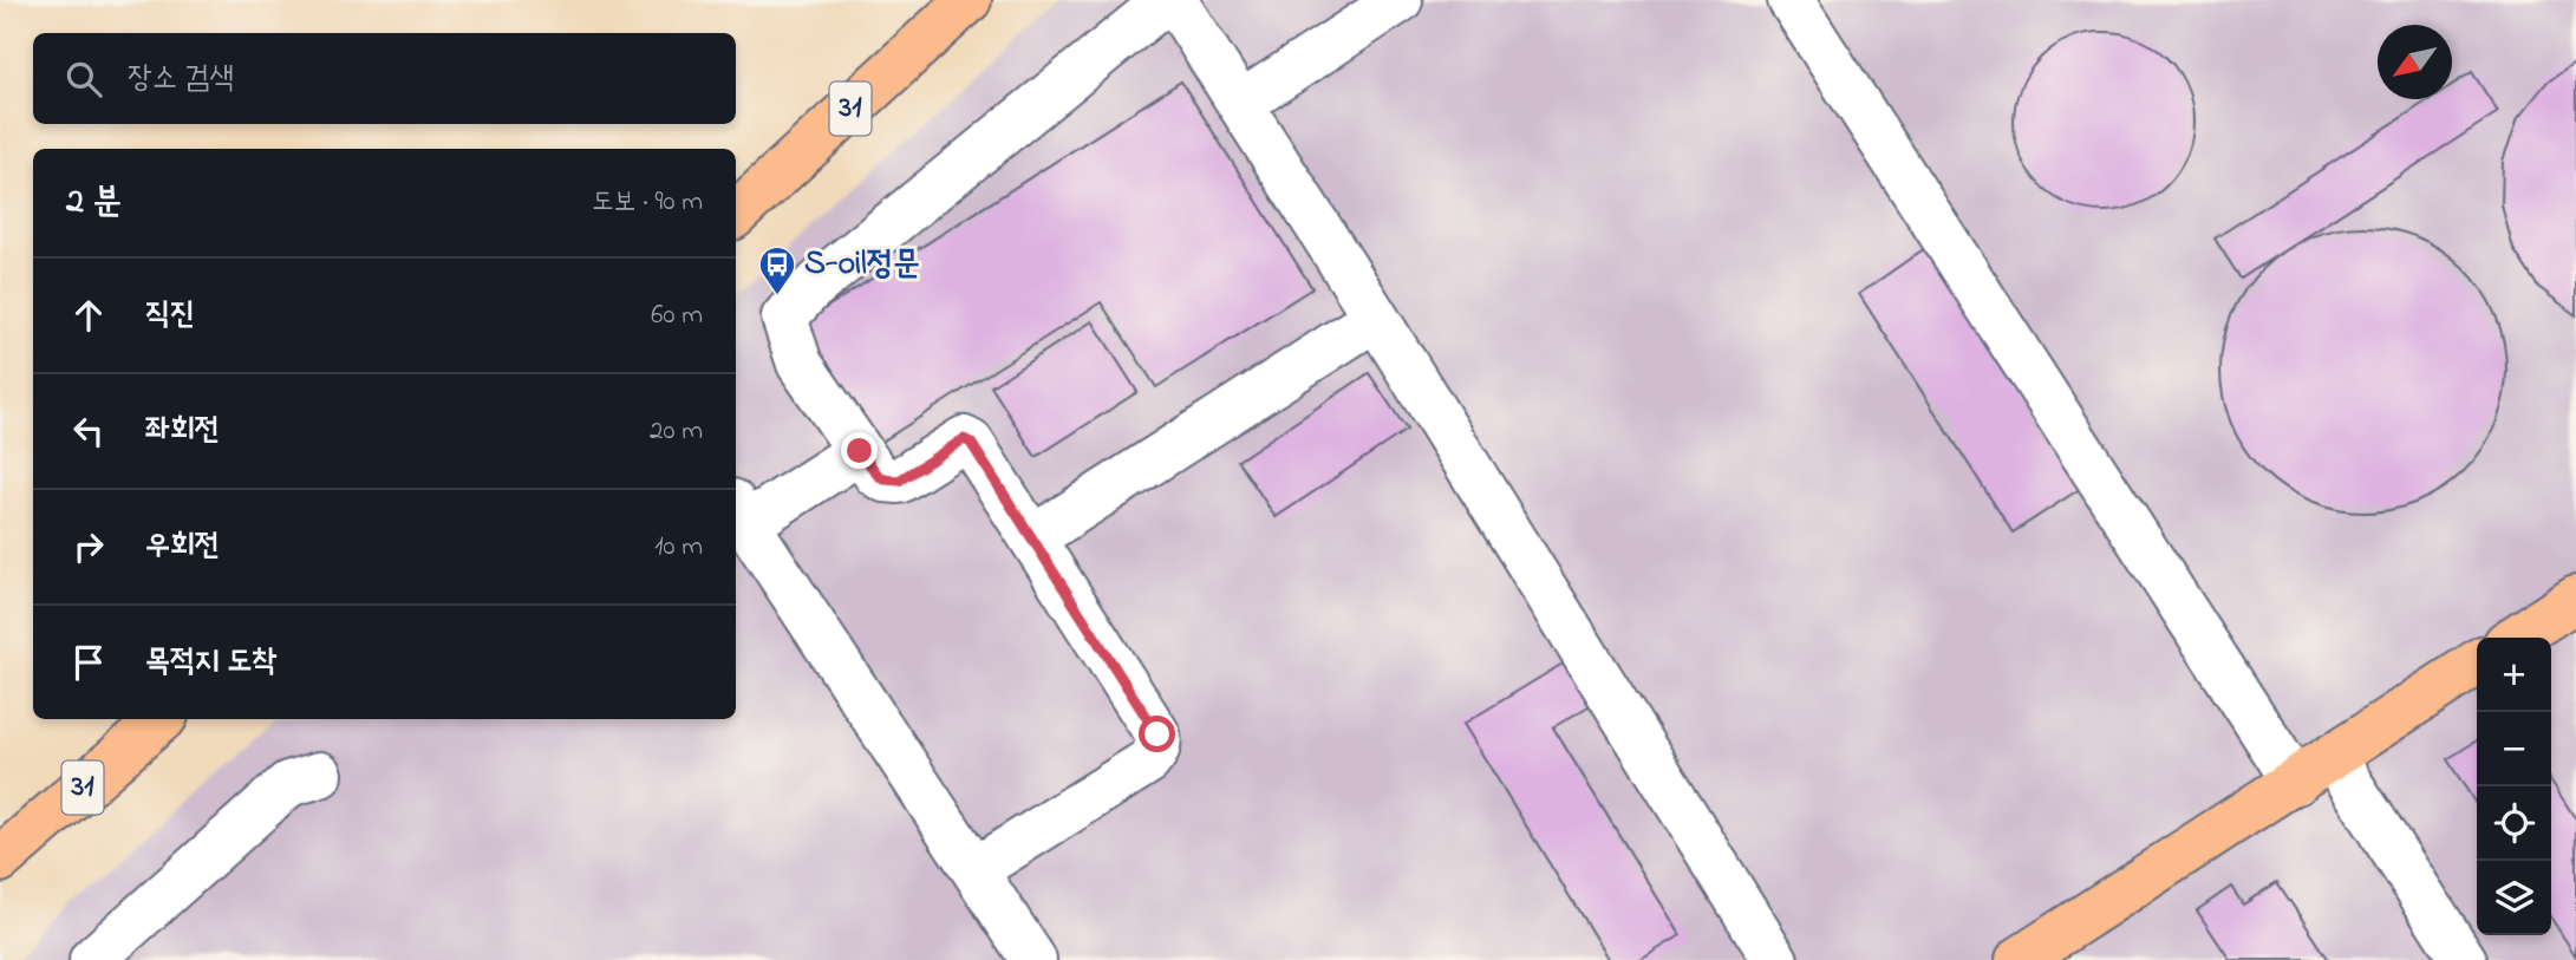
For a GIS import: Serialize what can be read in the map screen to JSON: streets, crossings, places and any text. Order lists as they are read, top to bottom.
{
  "streets": {
    "main road": ["31"]
  },
  "places": {
    "bus stop": ["S-oil정문"]
  },
  "north": "bottom left",
  "page": {
    "search": "장소 검색",
    "heading": ["2 분", "도보 · 90 m"],
    "list": [
      ["직진", "60 m"],
      ["좌회전", "20 m"],
      ["우회전", "10 m"],
      "목적지 도착"
    ],
    "map_buttons": ["+", "−"]
  }
}
